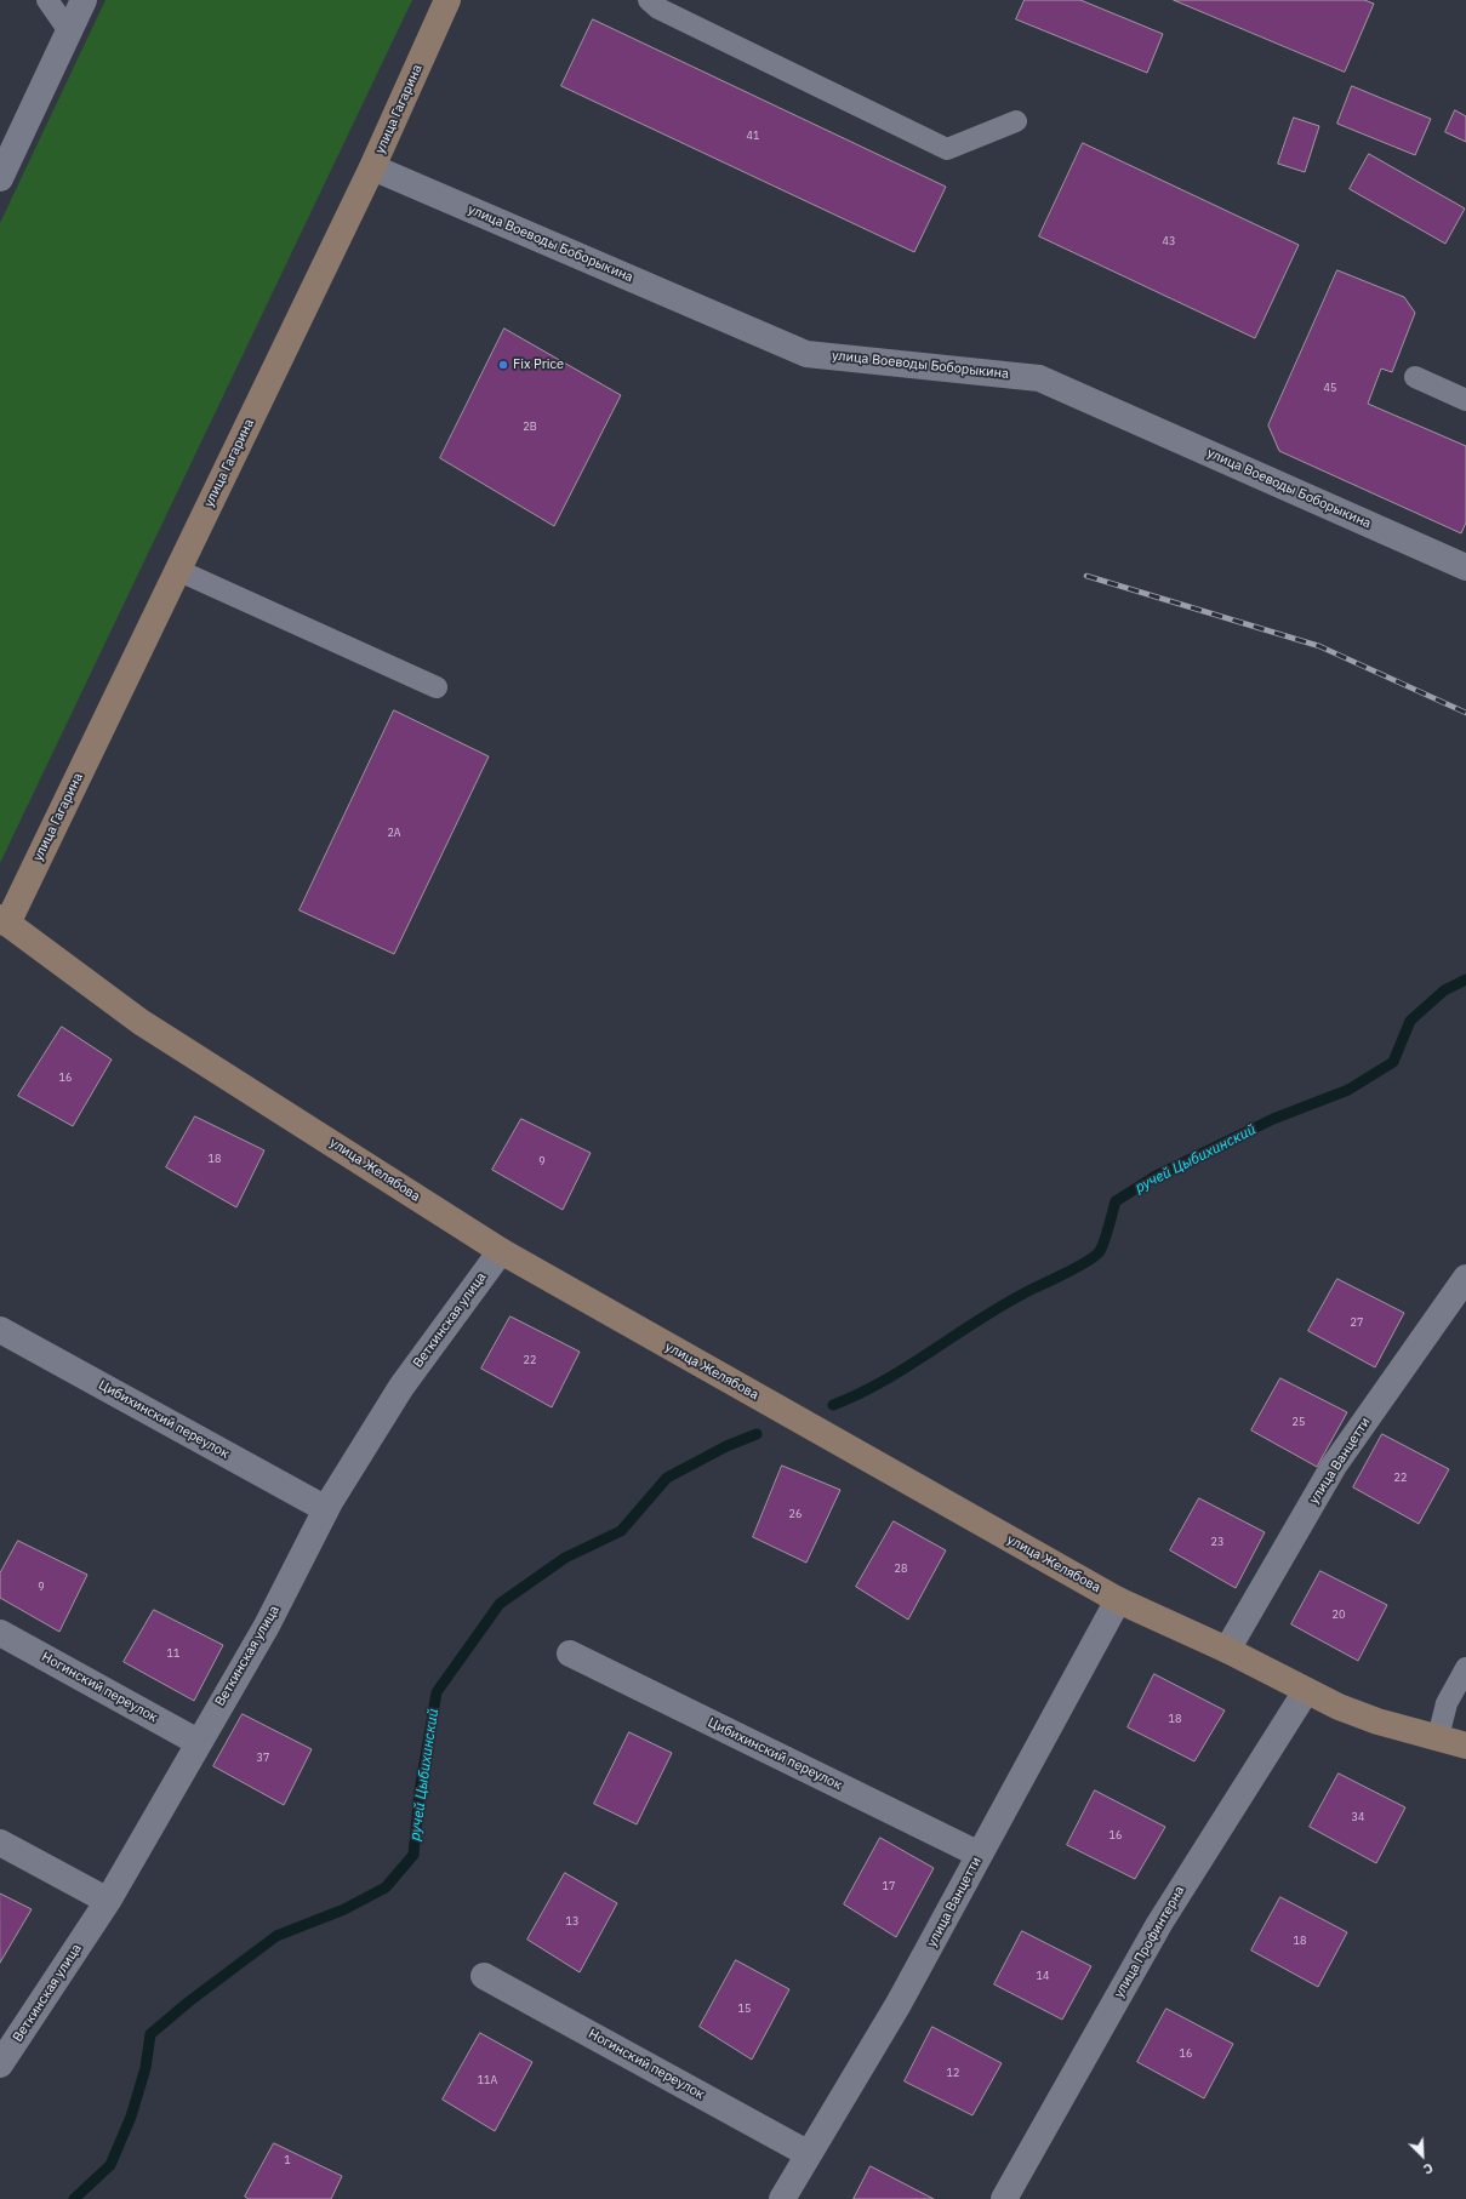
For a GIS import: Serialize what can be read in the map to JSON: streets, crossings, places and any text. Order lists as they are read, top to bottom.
{
  "streets": {
    "main road": ["улица Гагарина", "улица Желябова"],
    "street": [
      "улица Воеводы Боборыкина",
      "Веткинская улица",
      "Цибихинский переулок",
      "улица Ванцетти",
      "Ногинский переулок",
      "улица Профинтерна"
    ]
  },
  "crossings": [
    ["улица Гагарина", "улица Воеводы Боборыкина"],
    ["улица Гагарина", "улица Желябова"],
    ["улица Желябова", "Веткинская улица"],
    ["улица Желябова", "улица Ванцетти"],
    ["улица Желябова", "улица Профинтерна"],
    ["Веткинская улица", "Цибихинский переулок"],
    ["Веткинская улица", "Ногинский переулок"],
    ["Цибихинский переулок", "улица Ванцетти"],
    ["улица Ванцетти", "Ногинский переулок"]
  ],
  "water": ["ручей Цыбихинский"],
  "places": ["Fix Price"],
  "house_numbers": [
    "41",
    "43",
    "45",
    "2В",
    "2А",
    "16",
    "18",
    "9",
    "27",
    "22",
    "25",
    "22",
    "26",
    "23",
    "28",
    "9",
    "20",
    "11",
    "18",
    "37",
    "34",
    "16",
    "17",
    "13",
    "18",
    "14",
    "15",
    "16",
    "12",
    "11А",
    "1"
  ],
  "north": "bottom right"
}
